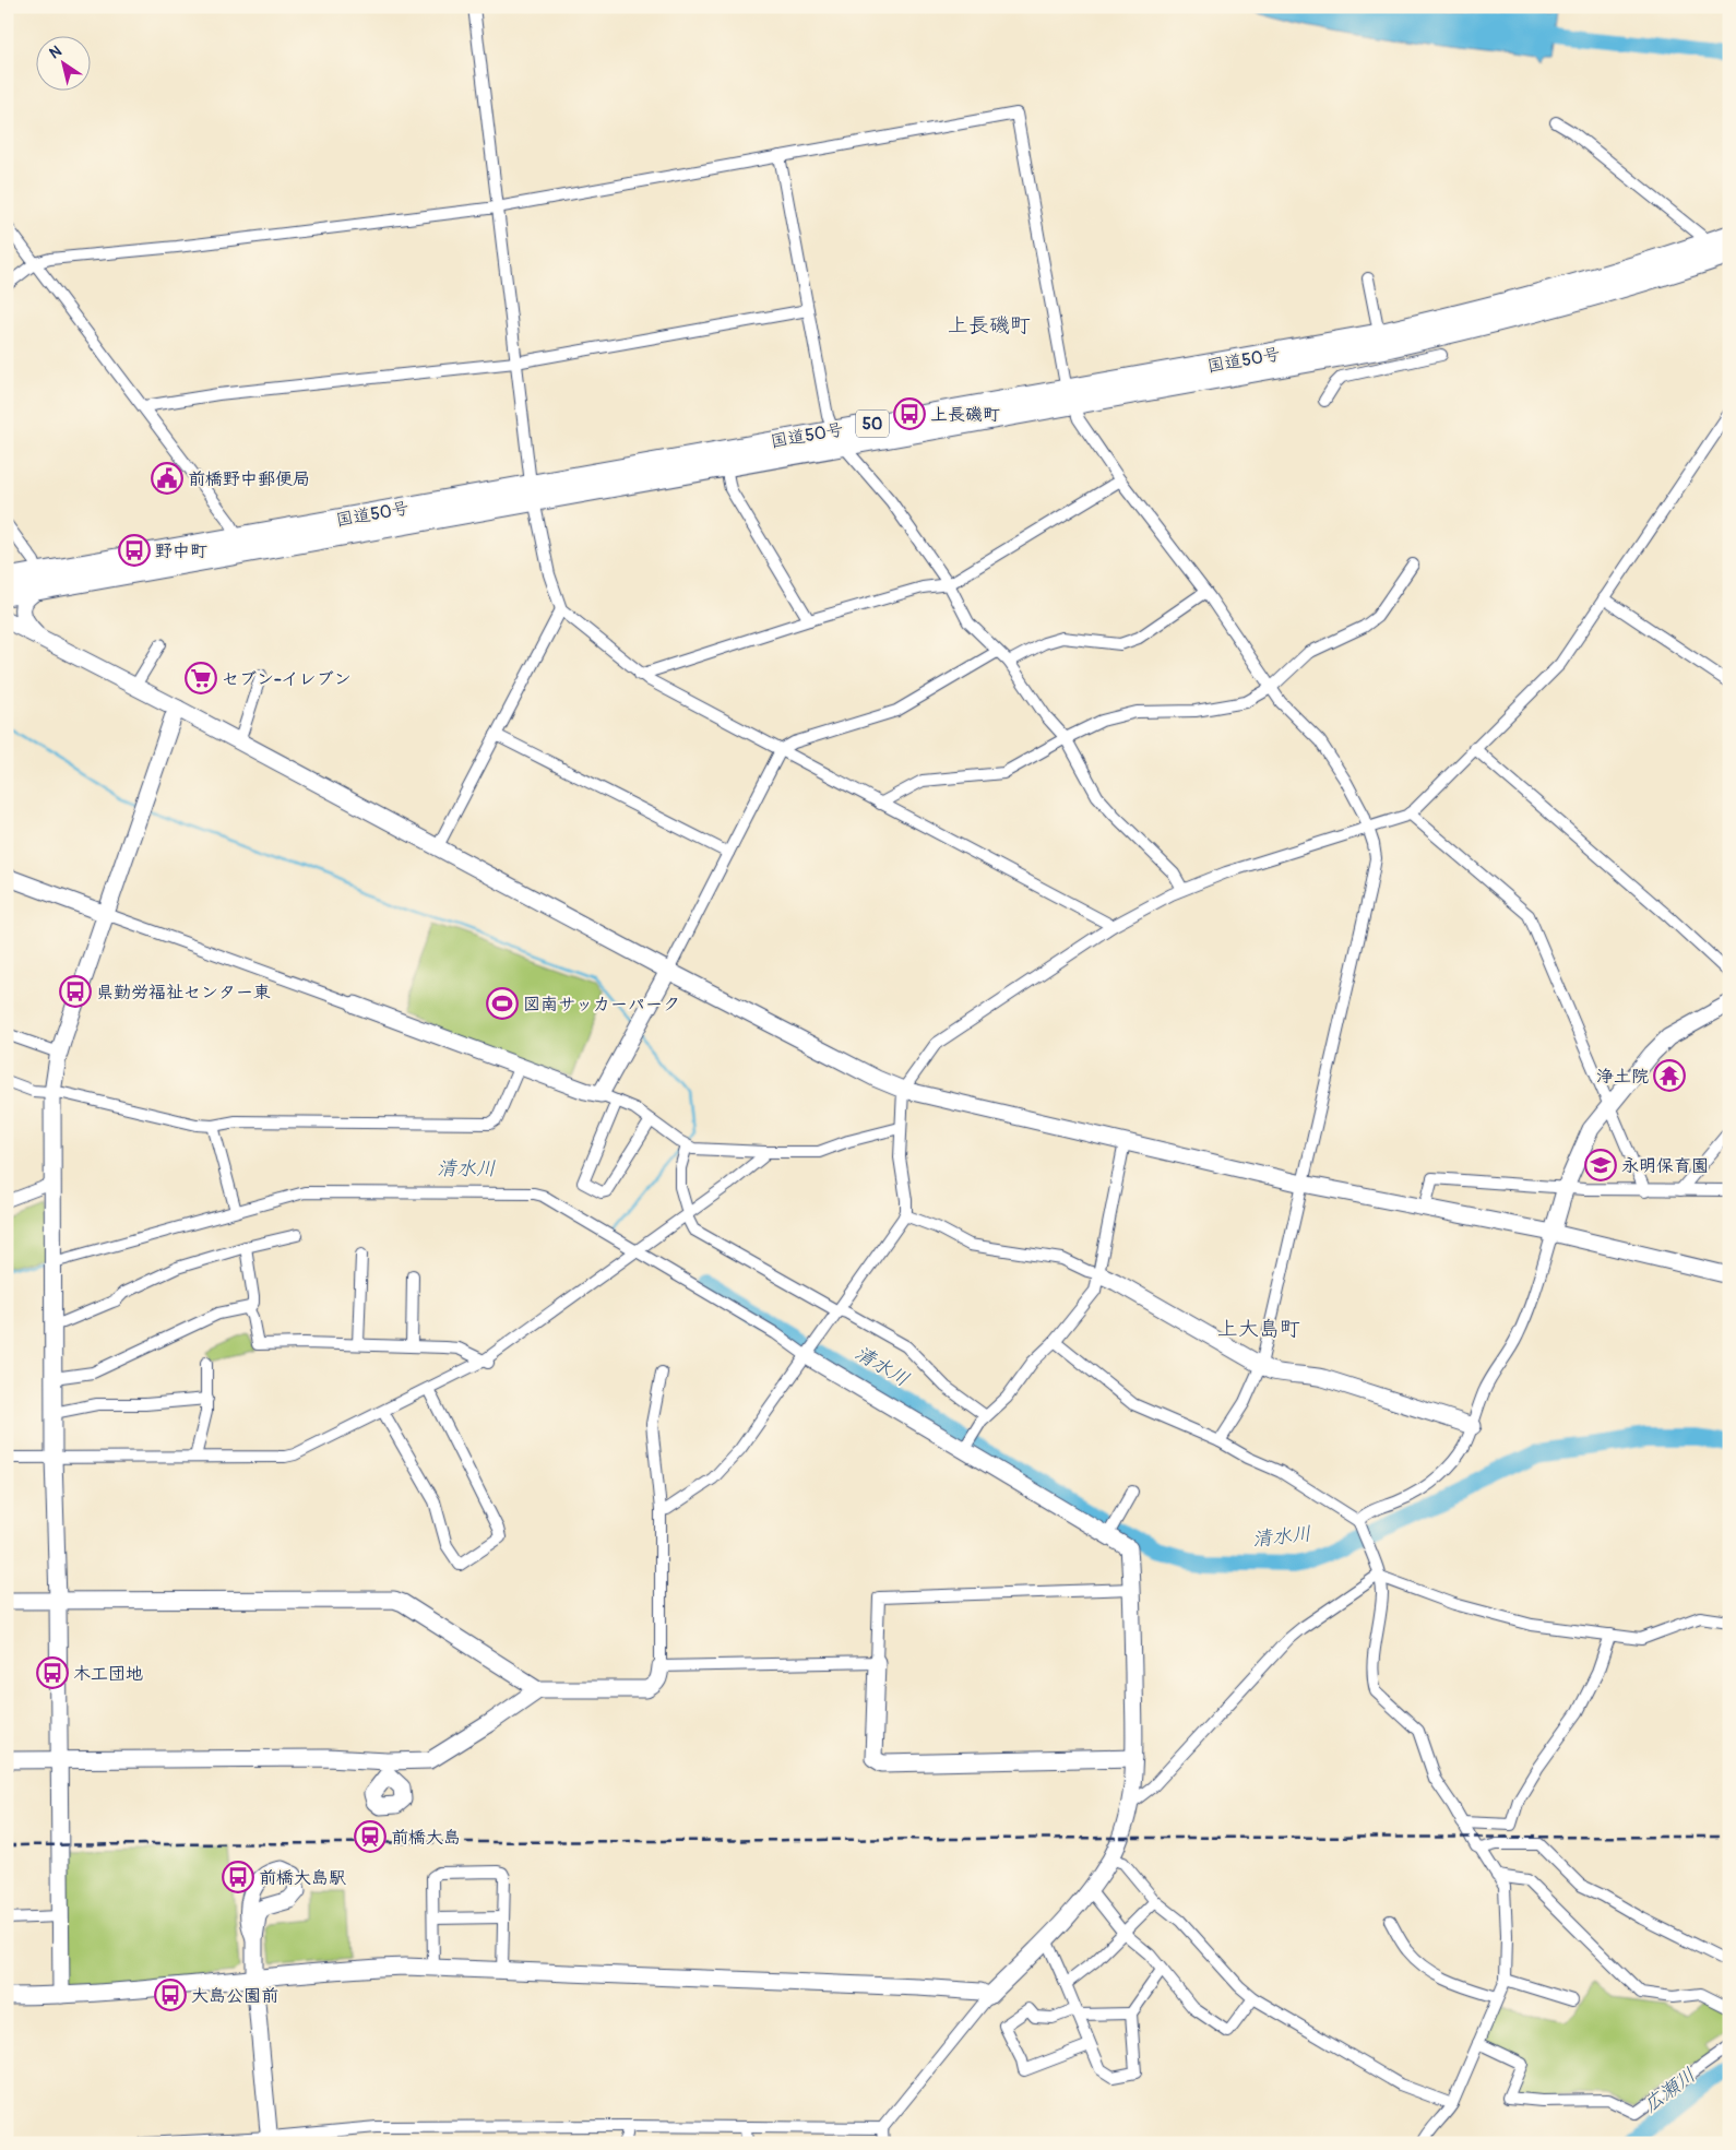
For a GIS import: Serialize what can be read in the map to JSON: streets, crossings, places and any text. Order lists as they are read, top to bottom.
{
  "streets": {
    "highway": ["国道50号", "50"]
  },
  "districts": ["上長磯町", "上大島町"],
  "water": ["清水川", "広瀬川"],
  "places": {
    "bus stop": [
      "上長磯町",
      "野中町",
      "県勤労福祉センター東",
      "木工団地",
      "前橋大島駅",
      "大島公園前"
    ],
    "public building": ["前橋野中郵便局"],
    "supermarket": ["セブン-イレブン"],
    "sports": ["図南サッカーパーク"],
    "temple": ["浄土院"],
    "school or university": ["永明保育園"],
    "station": ["前橋大島"]
  },
  "north": "top left"
}
